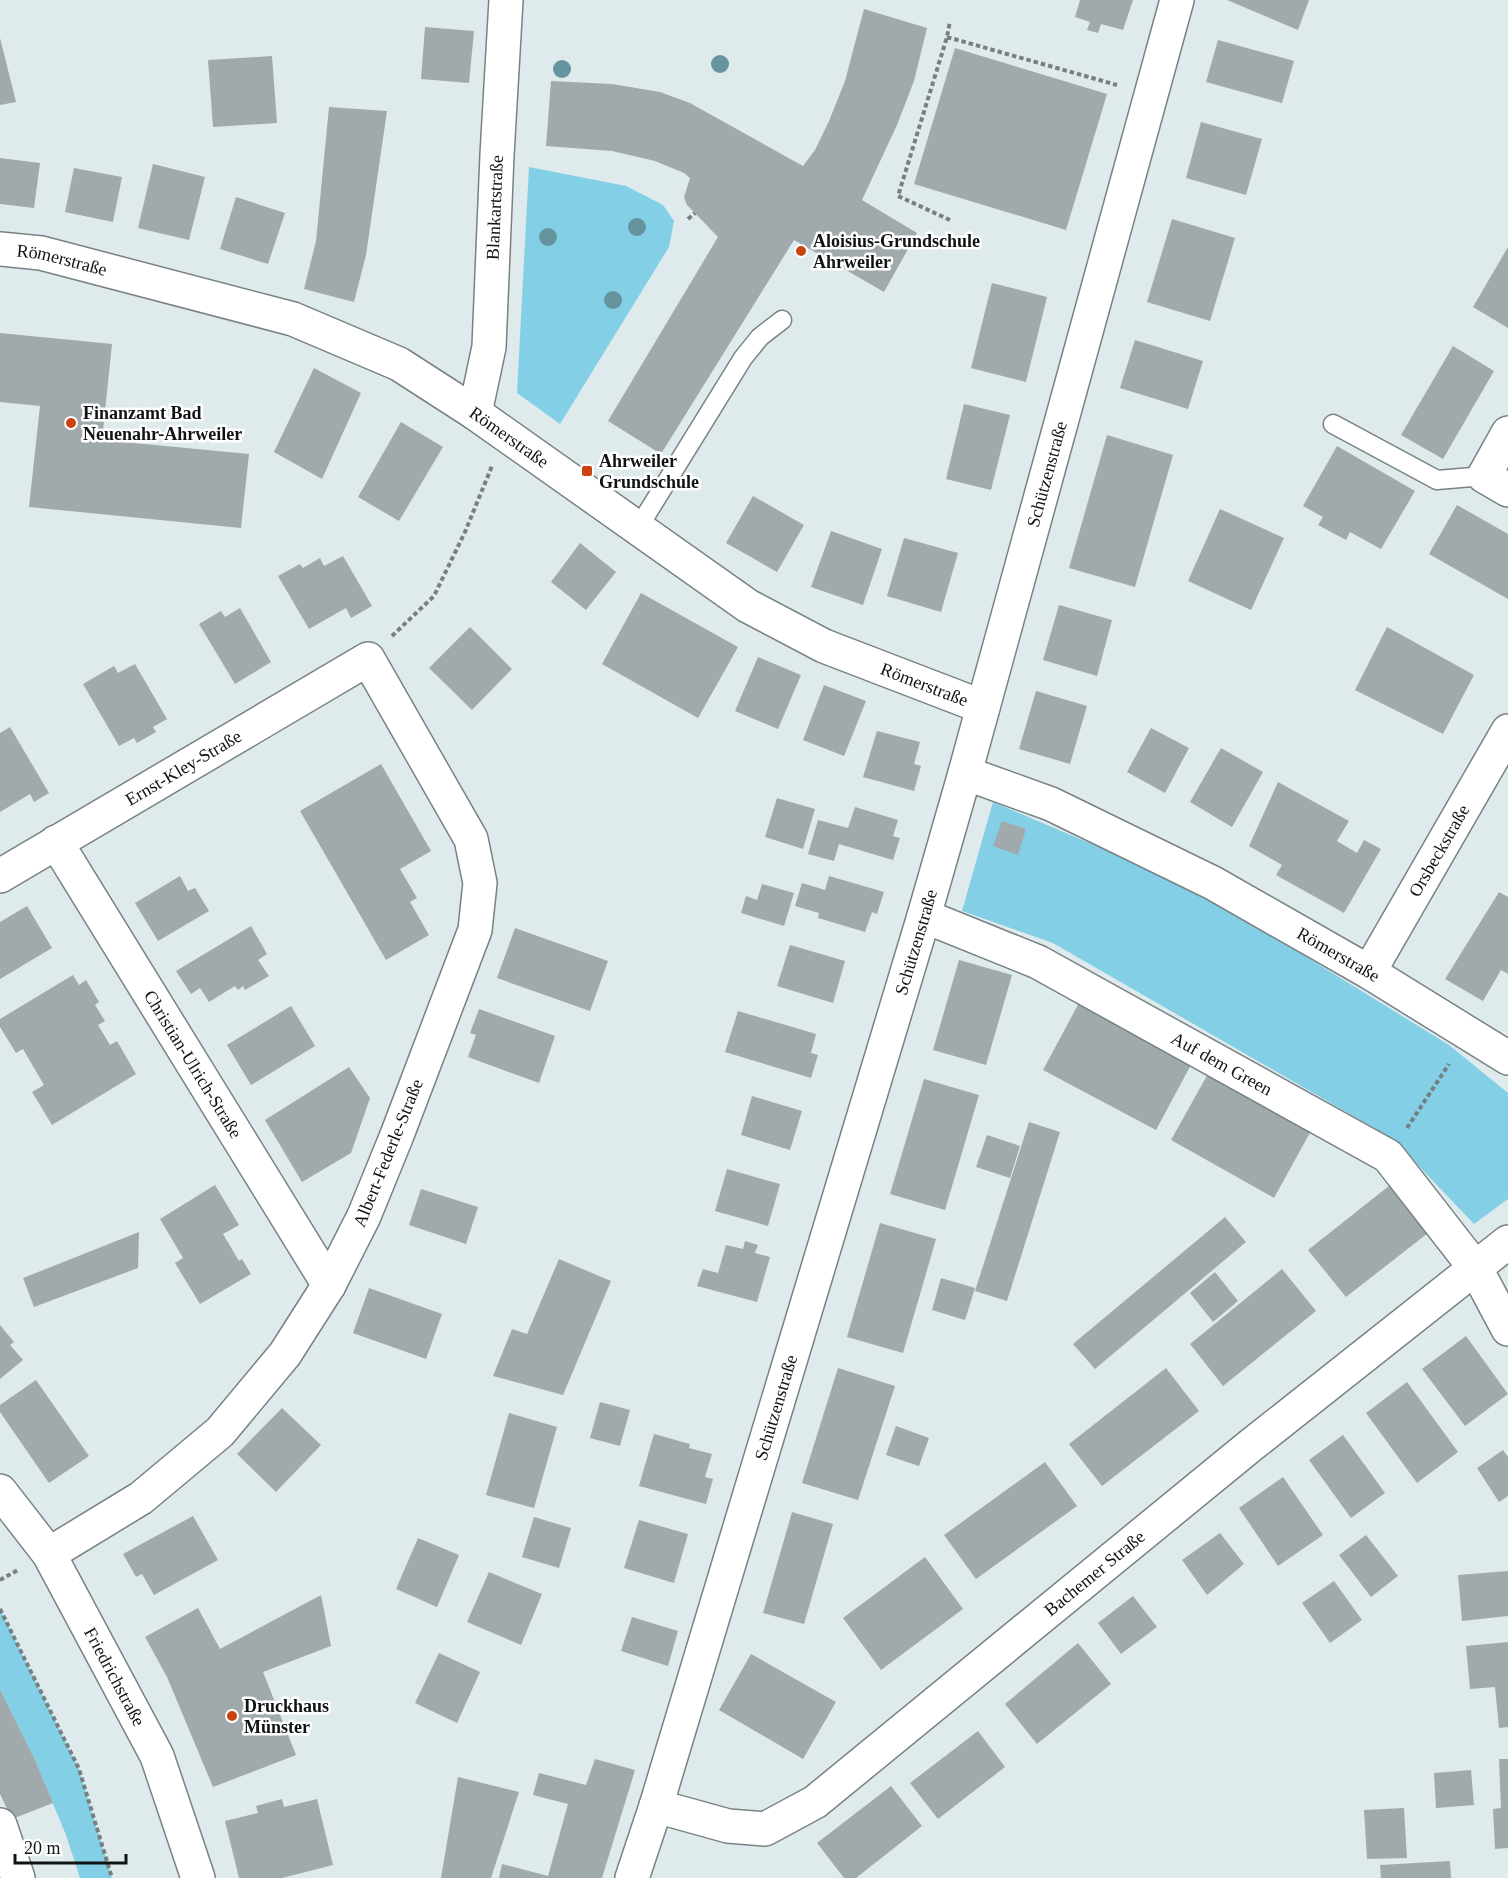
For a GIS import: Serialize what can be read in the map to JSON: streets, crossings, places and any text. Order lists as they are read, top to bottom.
{
  "streets": {
    "street": [
      "Blankartstraße",
      "Römerstraße",
      "Schützenstraße",
      "Ernst-Kley-Straße",
      "Orsbeckstraße",
      "Christian-Ulrich-Straße",
      "Auf dem Green",
      "Albert-Federle-Straße",
      "Bachemer Straße",
      "Friedrichstraße"
    ]
  },
  "crossings": [
    ["Blankartstraße", "Römerstraße"],
    ["Römerstraße", "Schützenstraße"],
    ["Römerstraße", "Orsbeckstraße"],
    ["Schützenstraße", "Auf dem Green"],
    ["Schützenstraße", "Bachemer Straße"],
    ["Ernst-Kley-Straße", "Christian-Ulrich-Straße"],
    ["Ernst-Kley-Straße", "Albert-Federle-Straße"],
    ["Christian-Ulrich-Straße", "Albert-Federle-Straße"],
    ["Auf dem Green", "Bachemer Straße"],
    ["Albert-Federle-Straße", "Friedrichstraße"]
  ],
  "places": {
    "other": ["Aloisius-Grundschule Ahrweiler", "Finanzamt Bad Neuenahr-Ahrweiler", "Druckhaus Münster"],
    "transit": ["Ahrweiler Grundschule"]
  },
  "scale_bar": "20 m"
}
